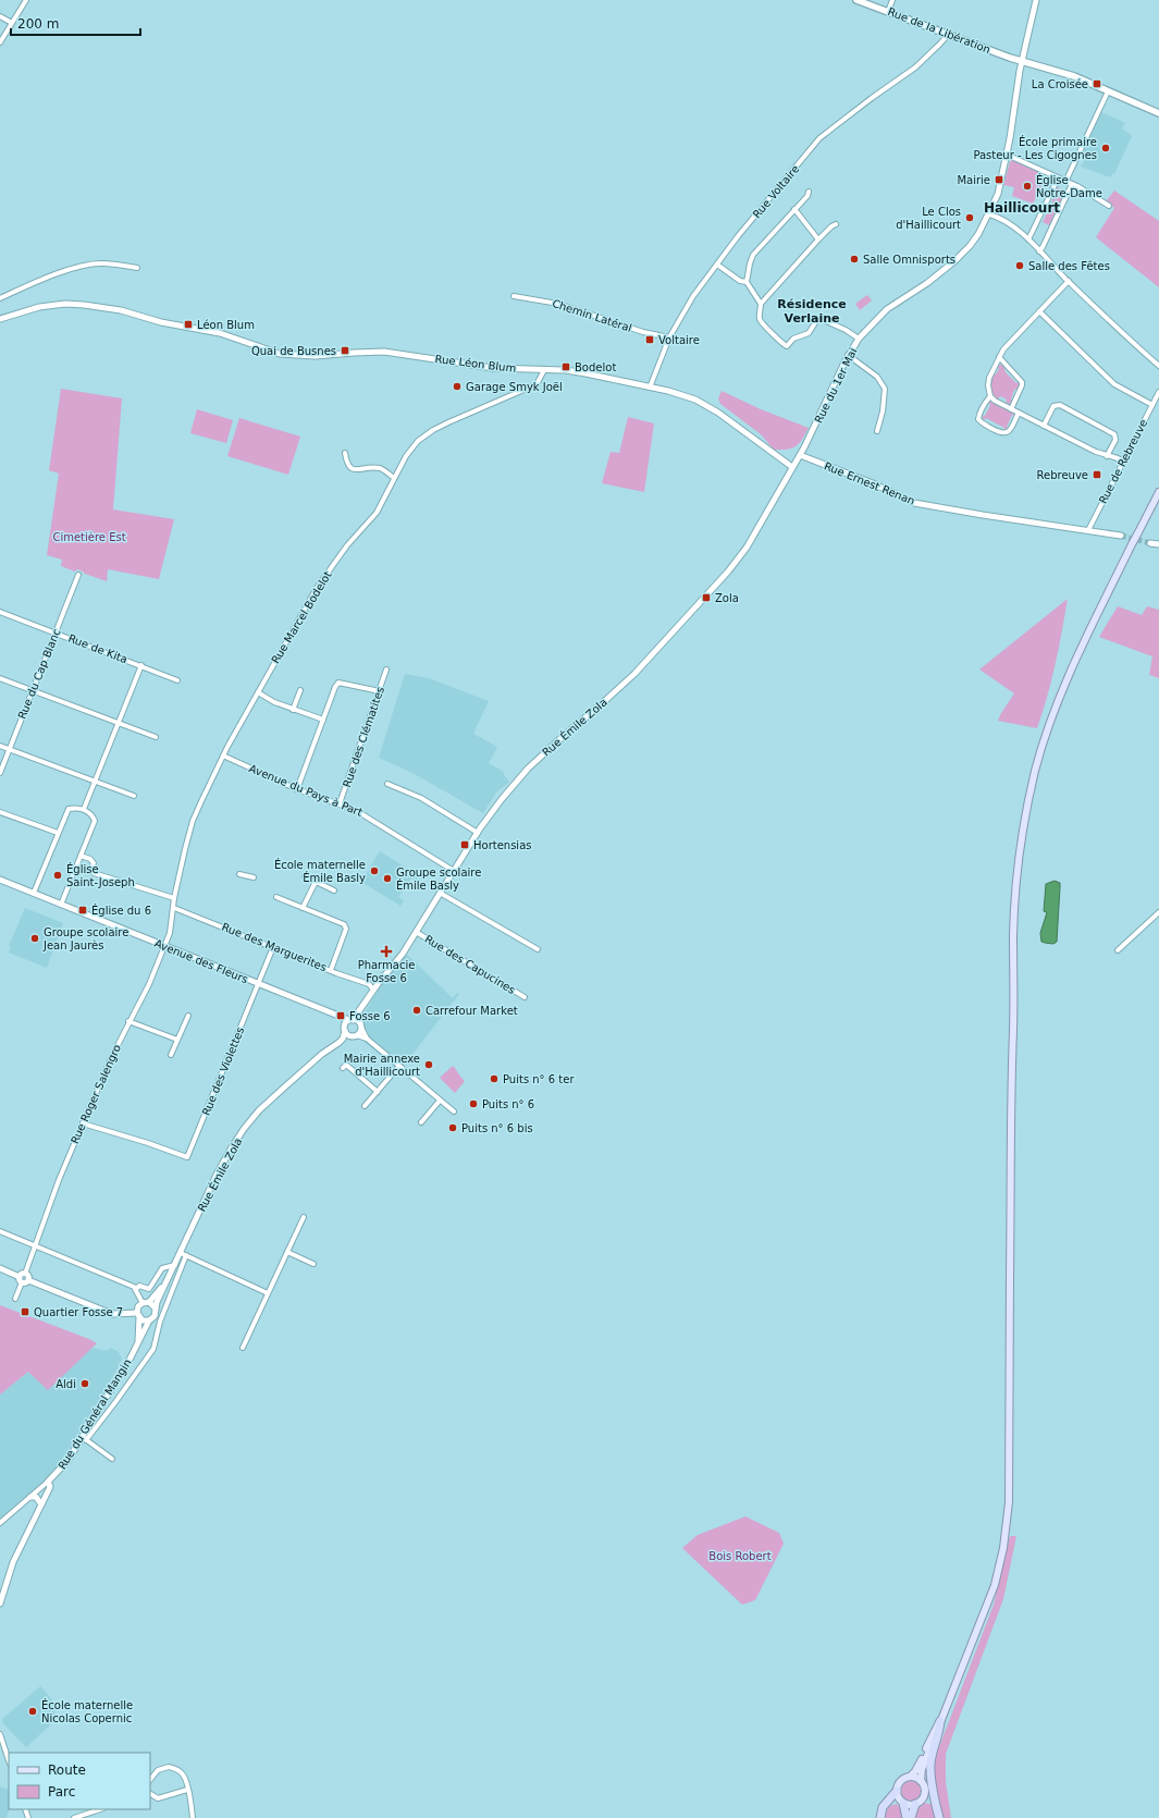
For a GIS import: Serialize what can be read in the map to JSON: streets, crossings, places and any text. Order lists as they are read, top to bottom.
{
  "streets": {
    "main road": ["Rue de la Libération"],
    "street": [
      "Rue Voltaire",
      "Chemin Latéral",
      "Rue Léon Blum",
      "Rue du 1er Mai",
      "Rue de Rebreuve",
      "Rue Ernest Renan",
      "Rue Marcel Bodelot",
      "Rue de Kita",
      "Rue du Cap Blanc",
      "Rue Émile Zola",
      "Rue des Clématites",
      "Avenue du Pays à Part",
      "Rue des Marguerites",
      "Avenue des Fleurs",
      "Rue des Capucines",
      "Rue des Violettes",
      "Rue Roger Salengro",
      "Rue du Général Mangin"
    ]
  },
  "crossings": [
    ["Rue de la Libération", "Rue Voltaire"],
    ["Rue de la Libération", "Rue du 1er Mai"],
    ["Rue Voltaire", "Chemin Latéral"],
    ["Rue Voltaire", "Rue Léon Blum"],
    ["Rue Léon Blum", "Rue Marcel Bodelot"],
    ["Rue Léon Blum", "Rue Émile Zola"],
    ["Rue du 1er Mai", "Rue Ernest Renan"],
    ["Rue du 1er Mai", "Rue Émile Zola"],
    ["Rue de Rebreuve", "Rue Ernest Renan"],
    ["Rue Ernest Renan", "Rue Émile Zola"],
    ["Rue Marcel Bodelot", "Avenue du Pays à Part"],
    ["Rue Marcel Bodelot", "Rue des Marguerites"],
    ["Rue Marcel Bodelot", "Avenue des Fleurs"],
    ["Rue Marcel Bodelot", "Rue Roger Salengro"],
    ["Rue de Kita", "Rue du Cap Blanc"],
    ["Rue Émile Zola", "Avenue du Pays à Part"],
    ["Rue Émile Zola", "Rue des Marguerites"],
    ["Rue Émile Zola", "Avenue des Fleurs"],
    ["Rue Émile Zola", "Rue des Capucines"],
    ["Rue Émile Zola", "Rue du Général Mangin"],
    ["Rue des Clématites", "Avenue du Pays à Part"],
    ["Rue des Marguerites", "Rue des Violettes"],
    ["Avenue des Fleurs", "Rue des Violettes"],
    ["Avenue des Fleurs", "Rue Roger Salengro"],
    ["Rue des Violettes", "Rue Roger Salengro"]
  ],
  "districts": ["Haillicourt", "Résidence Verlaine"],
  "parks": ["Cimetière Est", "Bois Robert"],
  "places": {
    "transit": [
      "La Croisée",
      "Mairie",
      "Léon Blum",
      "Voltaire",
      "Quai de Busnes",
      "Bodelot",
      "Rebreuve",
      "Zola",
      "Hortensias",
      "Église du 6",
      "Fosse 6",
      "Quartier Fosse 7"
    ],
    "other": [
      "École primaire Pasteur - Les Cigognes",
      "Église Notre-Dame",
      "Le Clos d'Haillicourt",
      "Salle Omnisports",
      "Salle des Fêtes",
      "Garage Smyk Joël",
      "École maternelle Émile Basly",
      "Église Saint-Joseph",
      "Groupe scolaire Émile Basly",
      "Groupe scolaire Jean Jaurès",
      "Carrefour Market",
      "Mairie annexe d'Haillicourt",
      "Puits n° 6 ter",
      "Puits n° 6",
      "Puits n° 6 bis",
      "Aldi",
      "École maternelle Nicolas Copernic"
    ],
    "health": ["Pharmacie Fosse 6"]
  },
  "legend": ["Route", "Parc"],
  "scale_bar": "200 m"
}
